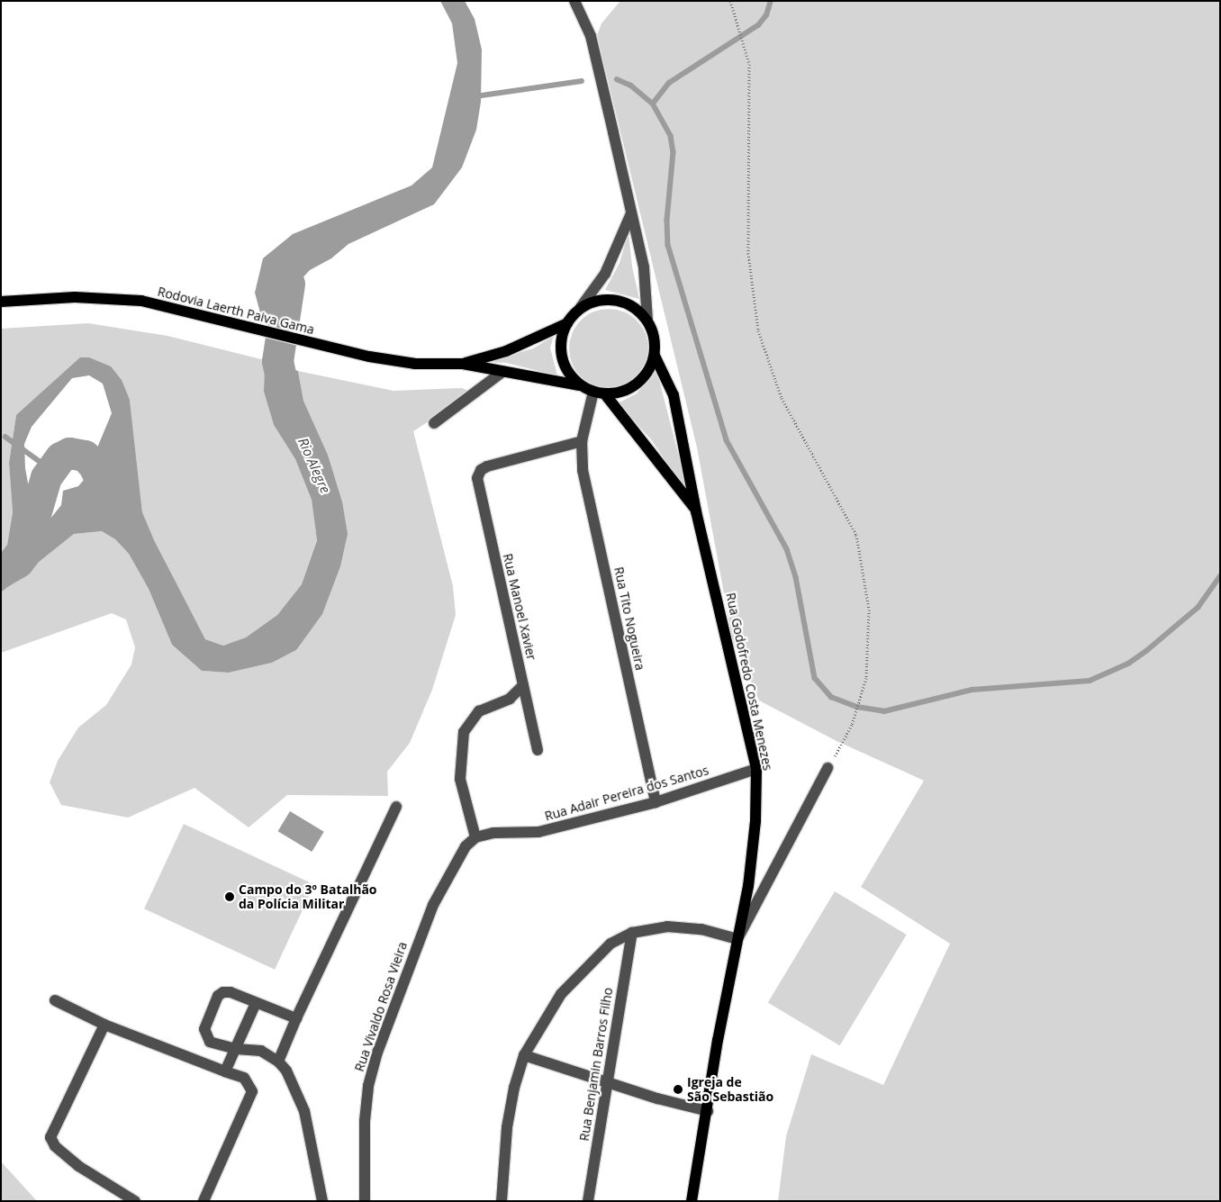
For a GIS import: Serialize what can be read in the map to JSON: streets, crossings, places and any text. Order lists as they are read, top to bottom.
{
  "streets": {
    "main road": ["Rodovia Laerth Paiva Gama", "Rua Godofredo Costa Menezes"],
    "street": [
      "Rua Manoel Xavier",
      "Rua Tito Nogueira",
      "Rua Adair Pereira dos Santos",
      "Rua Vivaldo Rosa Vieira",
      "Rua Benjamin Barros Filho"
    ]
  },
  "crossings": [
    ["Rodovia Laerth Paiva Gama", "Rua Tito Nogueira"],
    ["Rodovia Laerth Paiva Gama", "Rua Godofredo Costa Menezes"],
    ["Rua Manoel Xavier", "Rua Tito Nogueira"],
    ["Rua Tito Nogueira", "Rua Godofredo Costa Menezes"],
    ["Rua Tito Nogueira", "Rua Adair Pereira dos Santos"],
    ["Rua Godofredo Costa Menezes", "Rua Adair Pereira dos Santos"],
    ["Rua Adair Pereira dos Santos", "Rua Vivaldo Rosa Vieira"]
  ],
  "water": ["Rio Alegre"],
  "places": ["Campo do 3º Batalhão da Polícia Militar", "Igreja de São Sebastião"]
}
